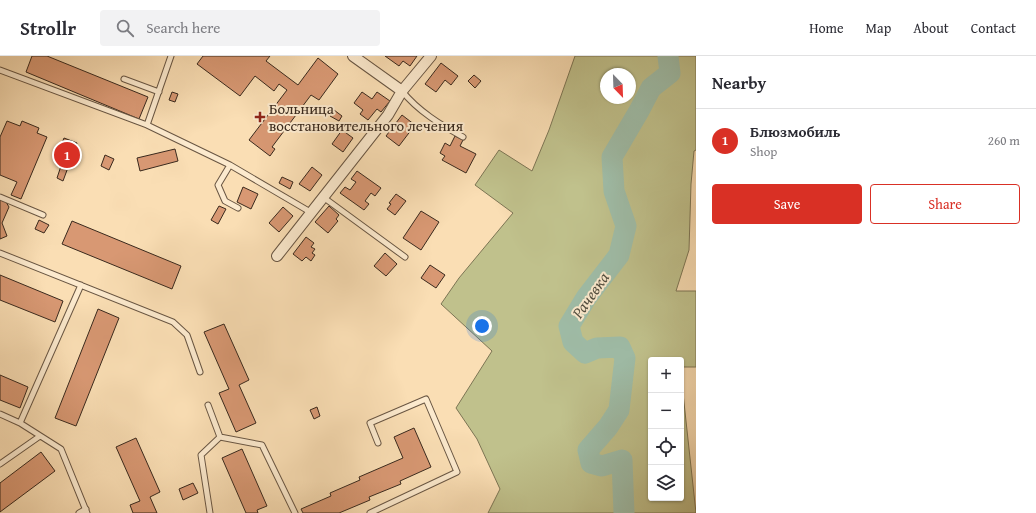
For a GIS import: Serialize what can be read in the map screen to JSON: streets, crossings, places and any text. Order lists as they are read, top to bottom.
{
  "water": ["Рачевка"],
  "places": {
    "health": ["Больница восстановительного лечения"]
  },
  "north": "bottom right",
  "page": {
    "header": "Strollr",
    "search": "Search here",
    "nav": [
      "Home",
      "Map",
      "About",
      "Contact"
    ],
    "heading": "Nearby",
    "list": [
      {
        "mark": "1",
        "name": "Блюзмобиль",
        "note": "Shop",
        "value": "260 m"
      }
    ],
    "pins": "1",
    "buttons": ["Save", "Share"],
    "map_buttons": ["+", "−"]
  }
}
